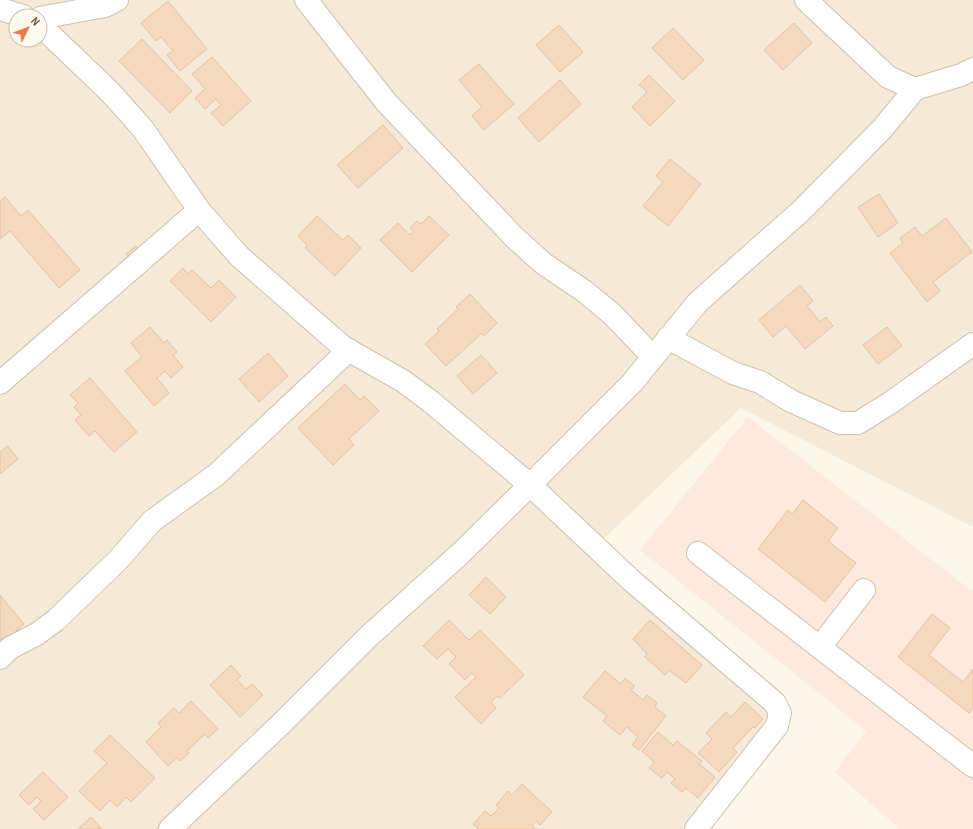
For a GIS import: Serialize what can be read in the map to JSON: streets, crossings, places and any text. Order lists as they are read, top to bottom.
{
  "north": "top right"
}
